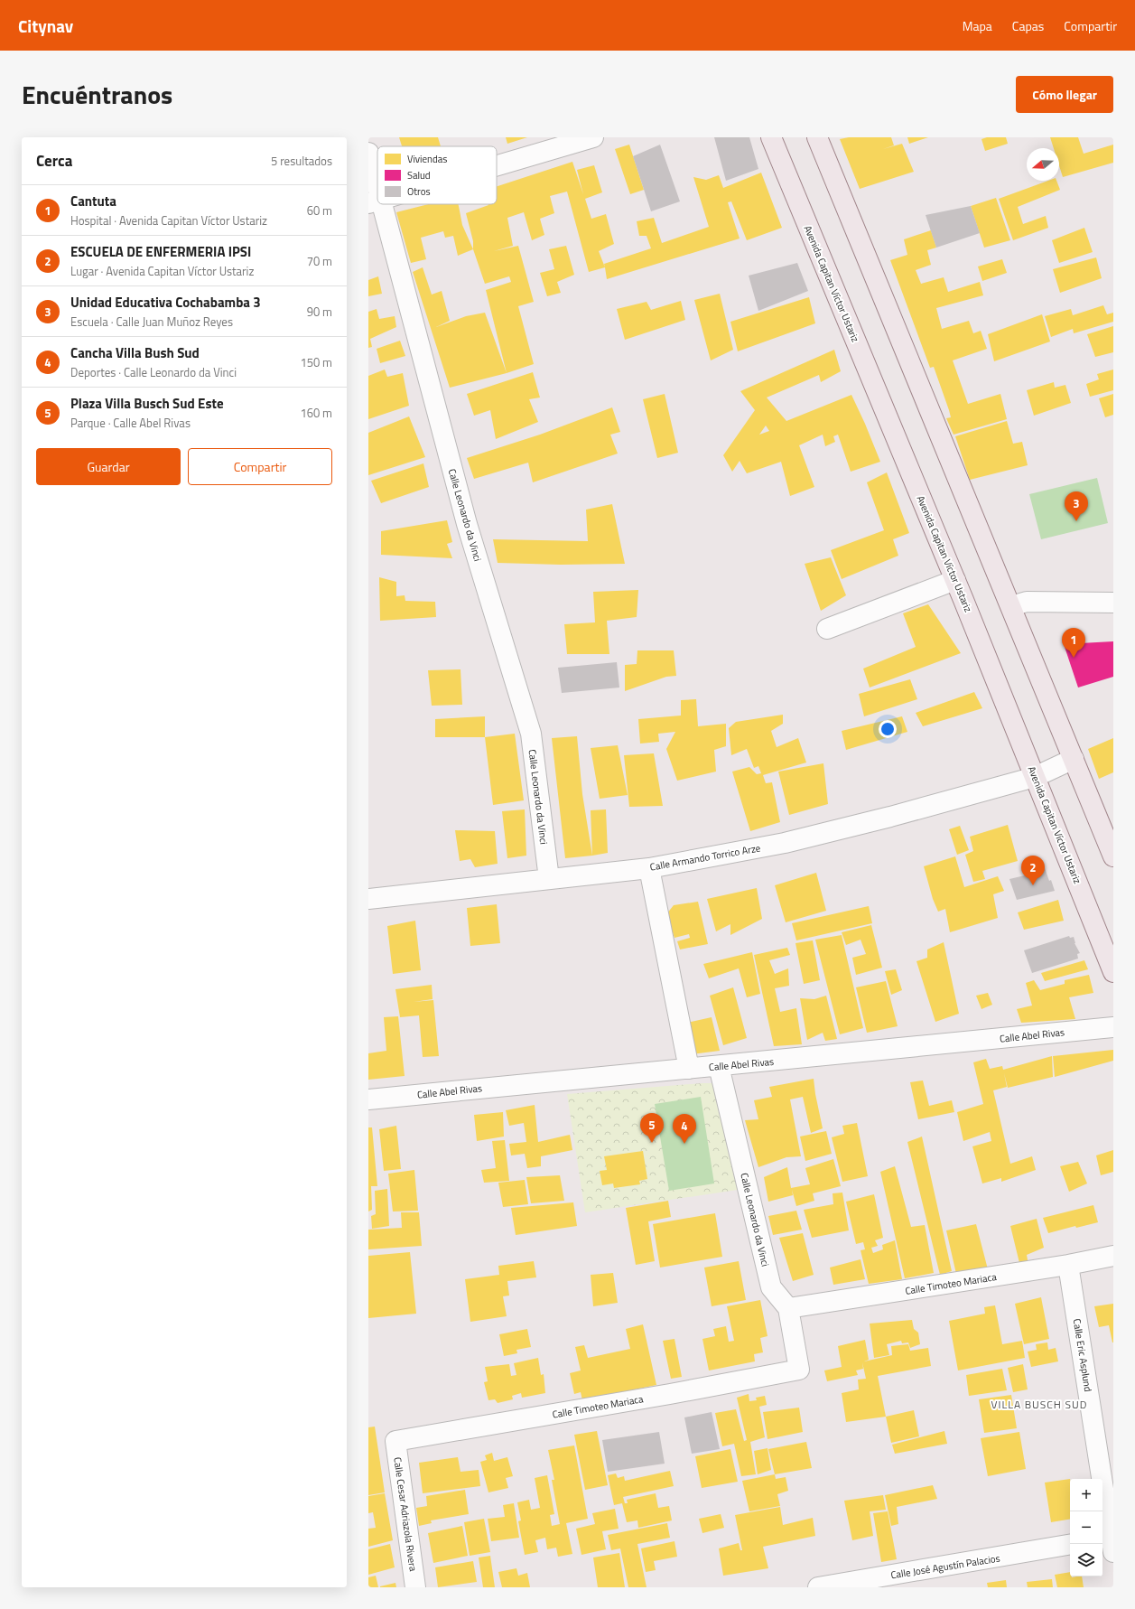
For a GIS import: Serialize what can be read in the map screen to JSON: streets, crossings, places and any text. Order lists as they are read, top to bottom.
{
  "streets": {
    "main road": ["Avenida Capitan Víctor Ustariz"],
    "street": [
      "Calle Leonardo da Vinci",
      "Calle Armando Torrico Arze",
      "Calle Abel Rivas",
      "Calle Timoteo Mariaca",
      "Calle Eric Asplund",
      "Calle Cesar Adriazola Rivera",
      "Calle José Agustín Palacios"
    ]
  },
  "crossings": [
    ["Avenida Capitan Víctor Ustariz", "Calle Armando Torrico Arze"],
    ["Calle Leonardo da Vinci", "Calle Armando Torrico Arze"],
    ["Calle Leonardo da Vinci", "Calle Abel Rivas"],
    ["Calle Leonardo da Vinci", "Calle Timoteo Mariaca"],
    ["Calle Timoteo Mariaca", "Calle Eric Asplund"],
    ["Calle Timoteo Mariaca", "Calle Cesar Adriazola Rivera"]
  ],
  "districts": ["VILLA BUSCH SUD"],
  "legend": ["Viviendas", "Salud", "Otros"],
  "north": "left",
  "page": {
    "header": "Citynav",
    "nav": ["Mapa", "Capas", "Compartir"],
    "title": "Encuéntranos",
    "buttons": [
      "Cómo llegar",
      ["Guardar", "Compartir"]
    ],
    "heading": ["Cerca", "5 resultados"],
    "list": [
      {
        "mark": "1",
        "name": "Cantuta",
        "note": "Hospital · Avenida Capitan Víctor Ustariz",
        "value": "60 m"
      },
      {
        "mark": "2",
        "name": "ESCUELA DE ENFERMERIA IPSI",
        "note": "Lugar · Avenida Capitan Víctor Ustariz",
        "value": "70 m"
      },
      {
        "mark": "3",
        "name": "Unidad Educativa Cochabamba 3",
        "note": "Escuela · Calle Juan Muñoz Reyes",
        "value": "90 m"
      },
      {
        "mark": "4",
        "name": "Cancha Villa Bush Sud",
        "note": "Deportes · Calle Leonardo da Vinci",
        "value": "150 m"
      },
      {
        "mark": "5",
        "name": "Plaza Villa Busch Sud Este",
        "note": "Parque · Calle Abel Rivas",
        "value": "160 m"
      }
    ],
    "pins": [
      "3",
      "1",
      "2",
      "5",
      "4"
    ],
    "map_buttons": ["+", "−"]
  }
}
